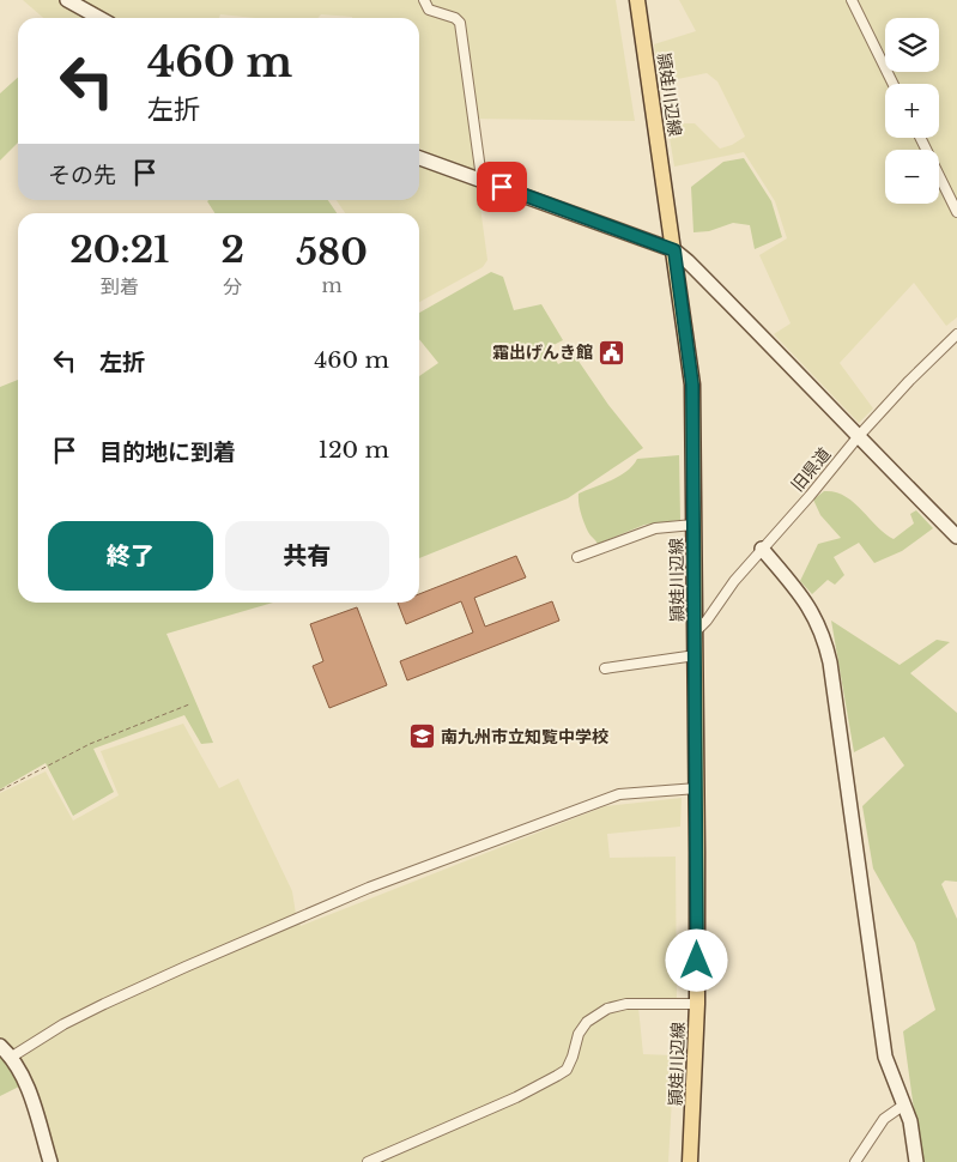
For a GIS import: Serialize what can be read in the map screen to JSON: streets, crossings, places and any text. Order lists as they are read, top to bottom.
{
  "streets": {
    "main road": ["頴娃川辺線"],
    "street": ["旧県道"]
  },
  "crossings": [
    ["頴娃川辺線", "旧県道"]
  ],
  "places": {
    "public building": ["霜出げんき館"],
    "school or university": ["南九州市立知覧中学校"]
  },
  "page": {
    "map_buttons": ["+", "−"],
    "turn": ["460 m", "左折"],
    "then": "その先",
    "eta": [
      "20:21",
      "到着",
      "2",
      "分",
      "580",
      "m"
    ],
    "list": [
      {
        "name": "左折",
        "value": "460 m"
      },
      {
        "name": "目的地に到着",
        "value": "120 m"
      }
    ],
    "buttons": ["終了", "共有"]
  }
}
